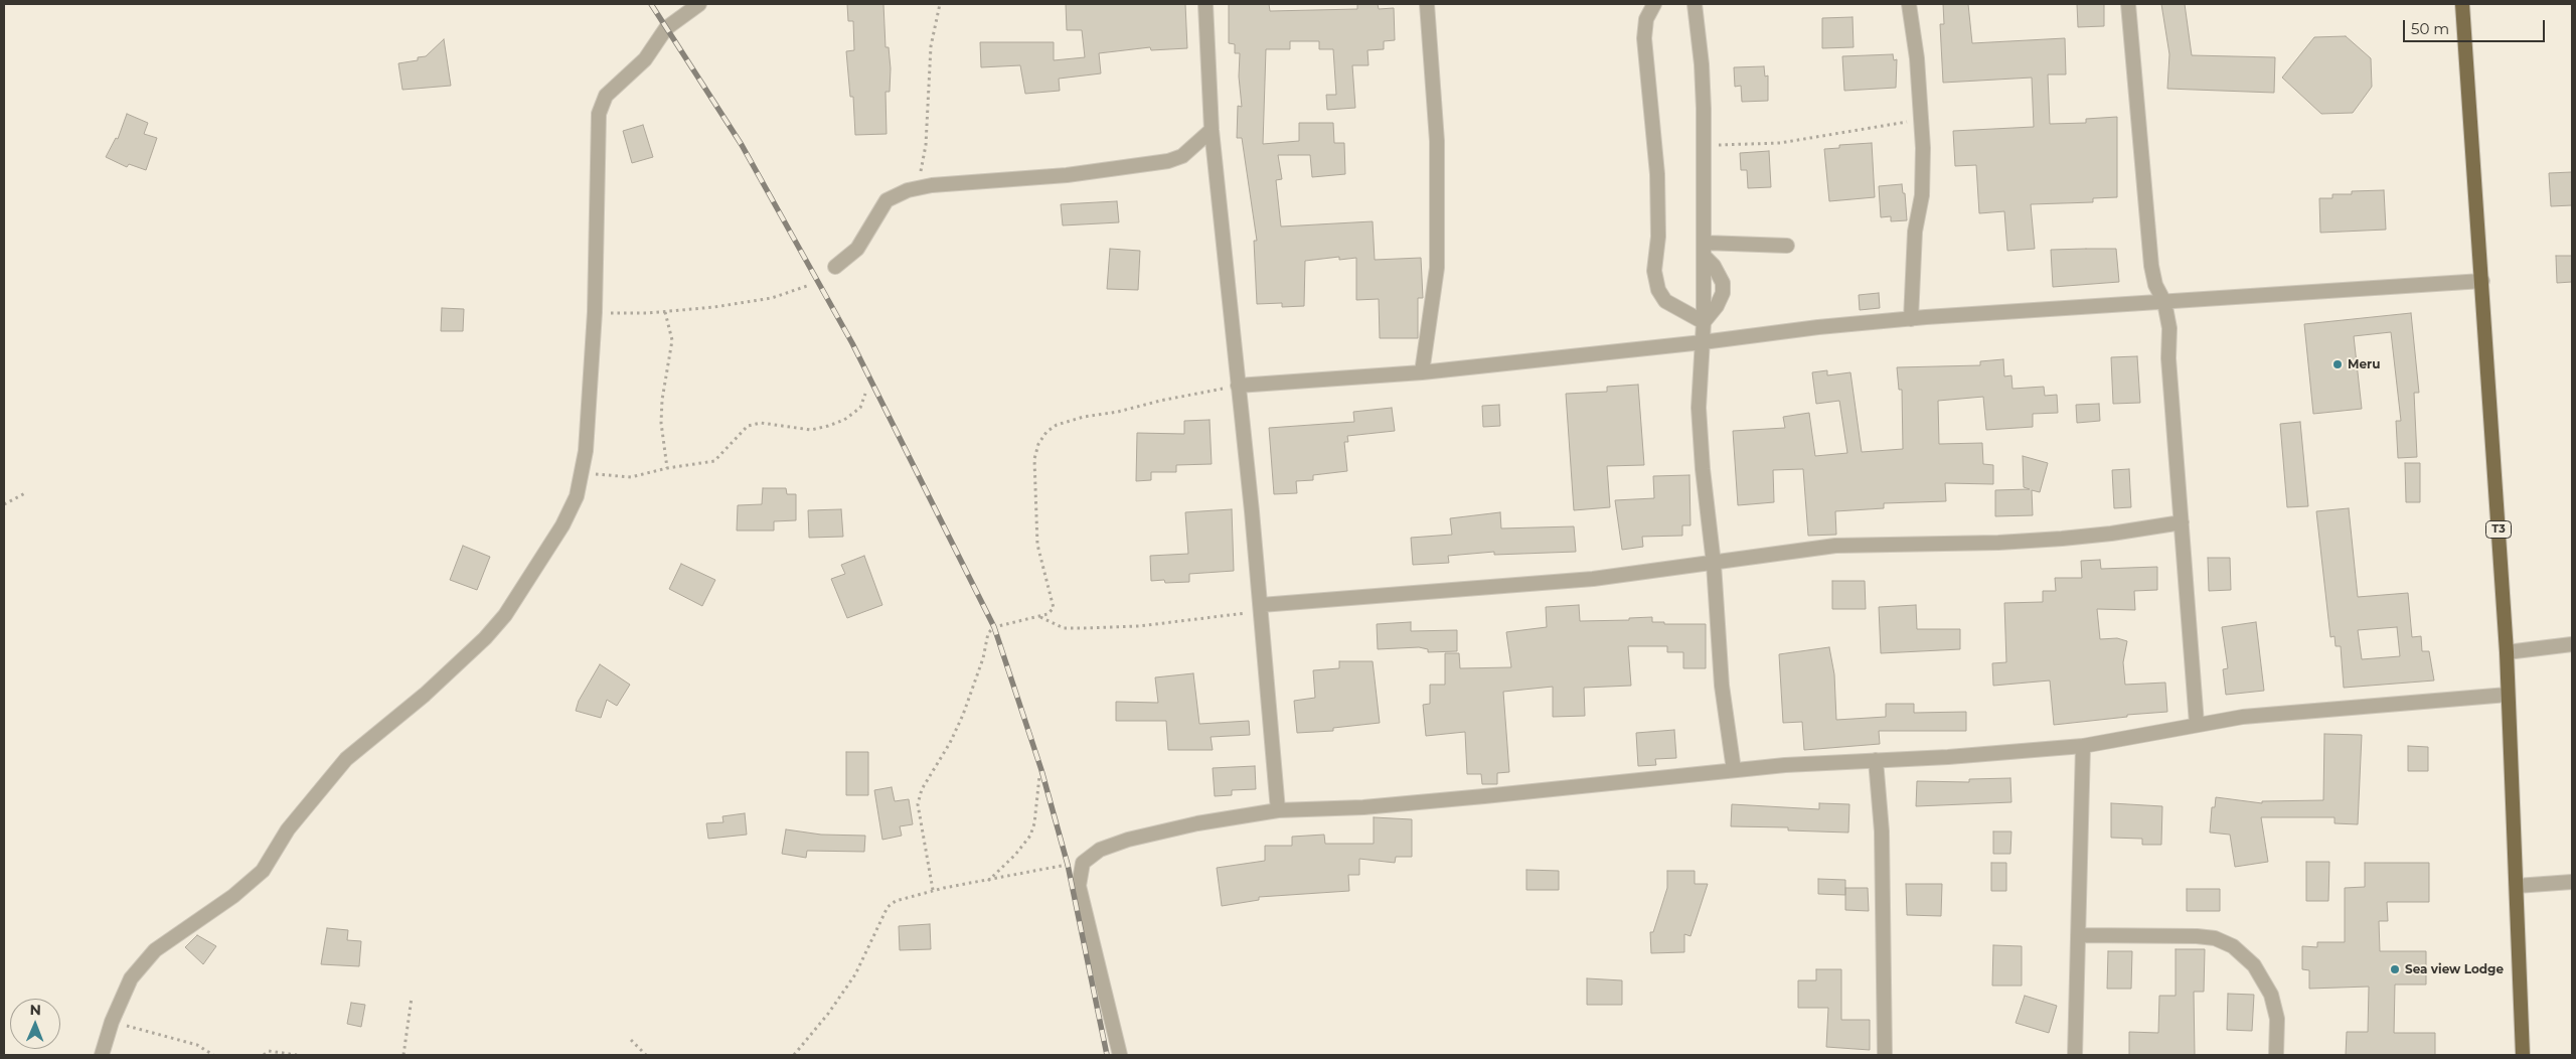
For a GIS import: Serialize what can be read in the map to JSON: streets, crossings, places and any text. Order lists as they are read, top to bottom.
{
  "streets": {
    "highway": ["T3"]
  },
  "places": ["Meru", "Sea view Lodge"],
  "scale_bar": "50 m",
  "north": "top"
}
